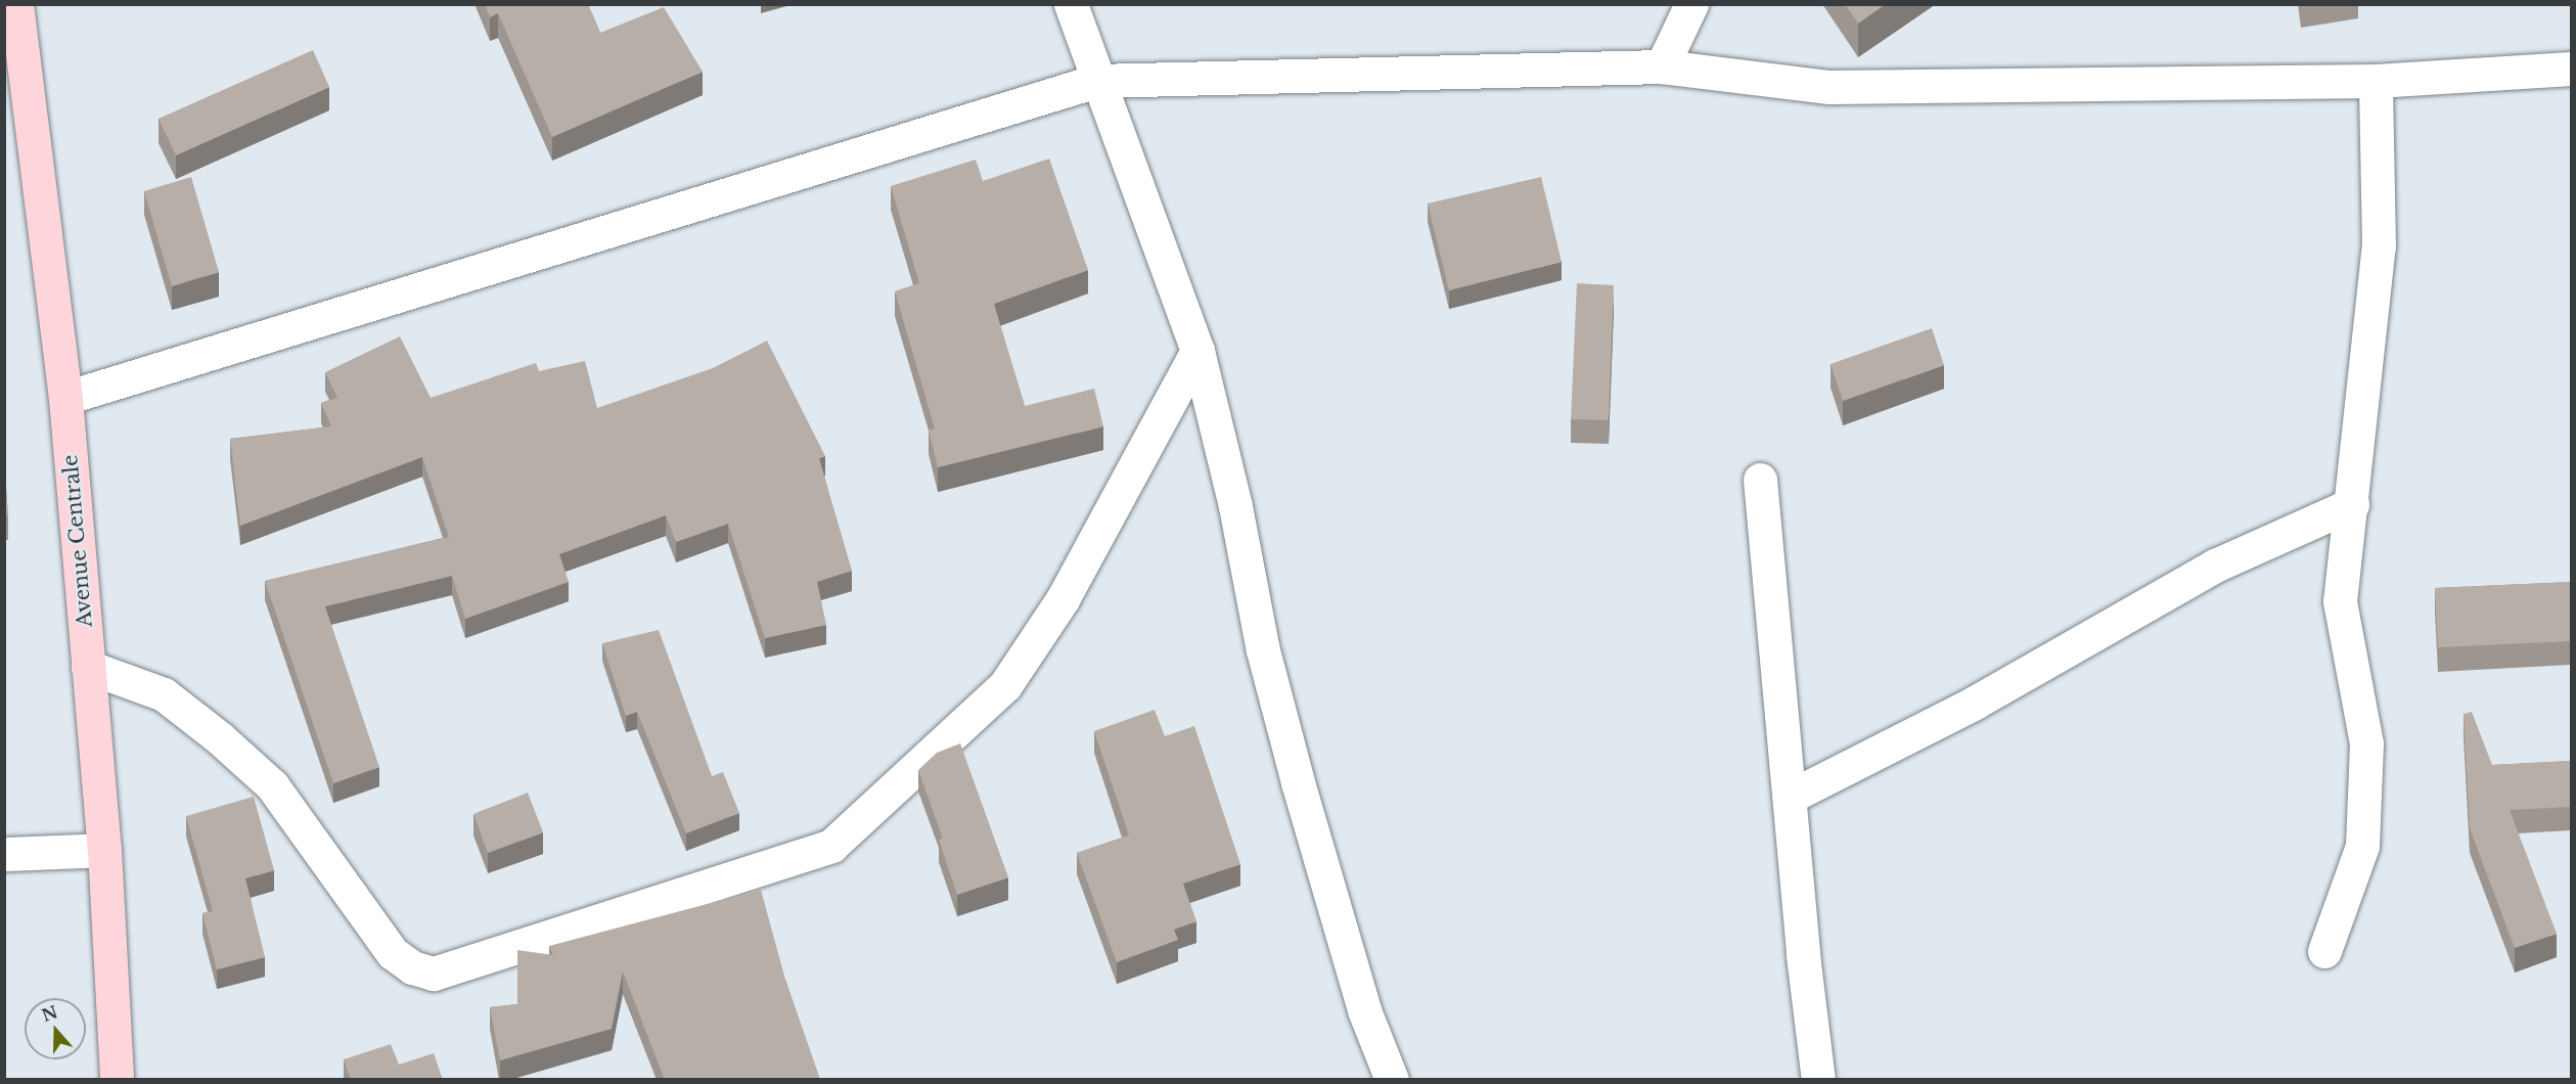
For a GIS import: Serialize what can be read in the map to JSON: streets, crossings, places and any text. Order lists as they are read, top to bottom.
{
  "streets": {
    "main road": ["Avenue Centrale"]
  },
  "north": "top"
}
